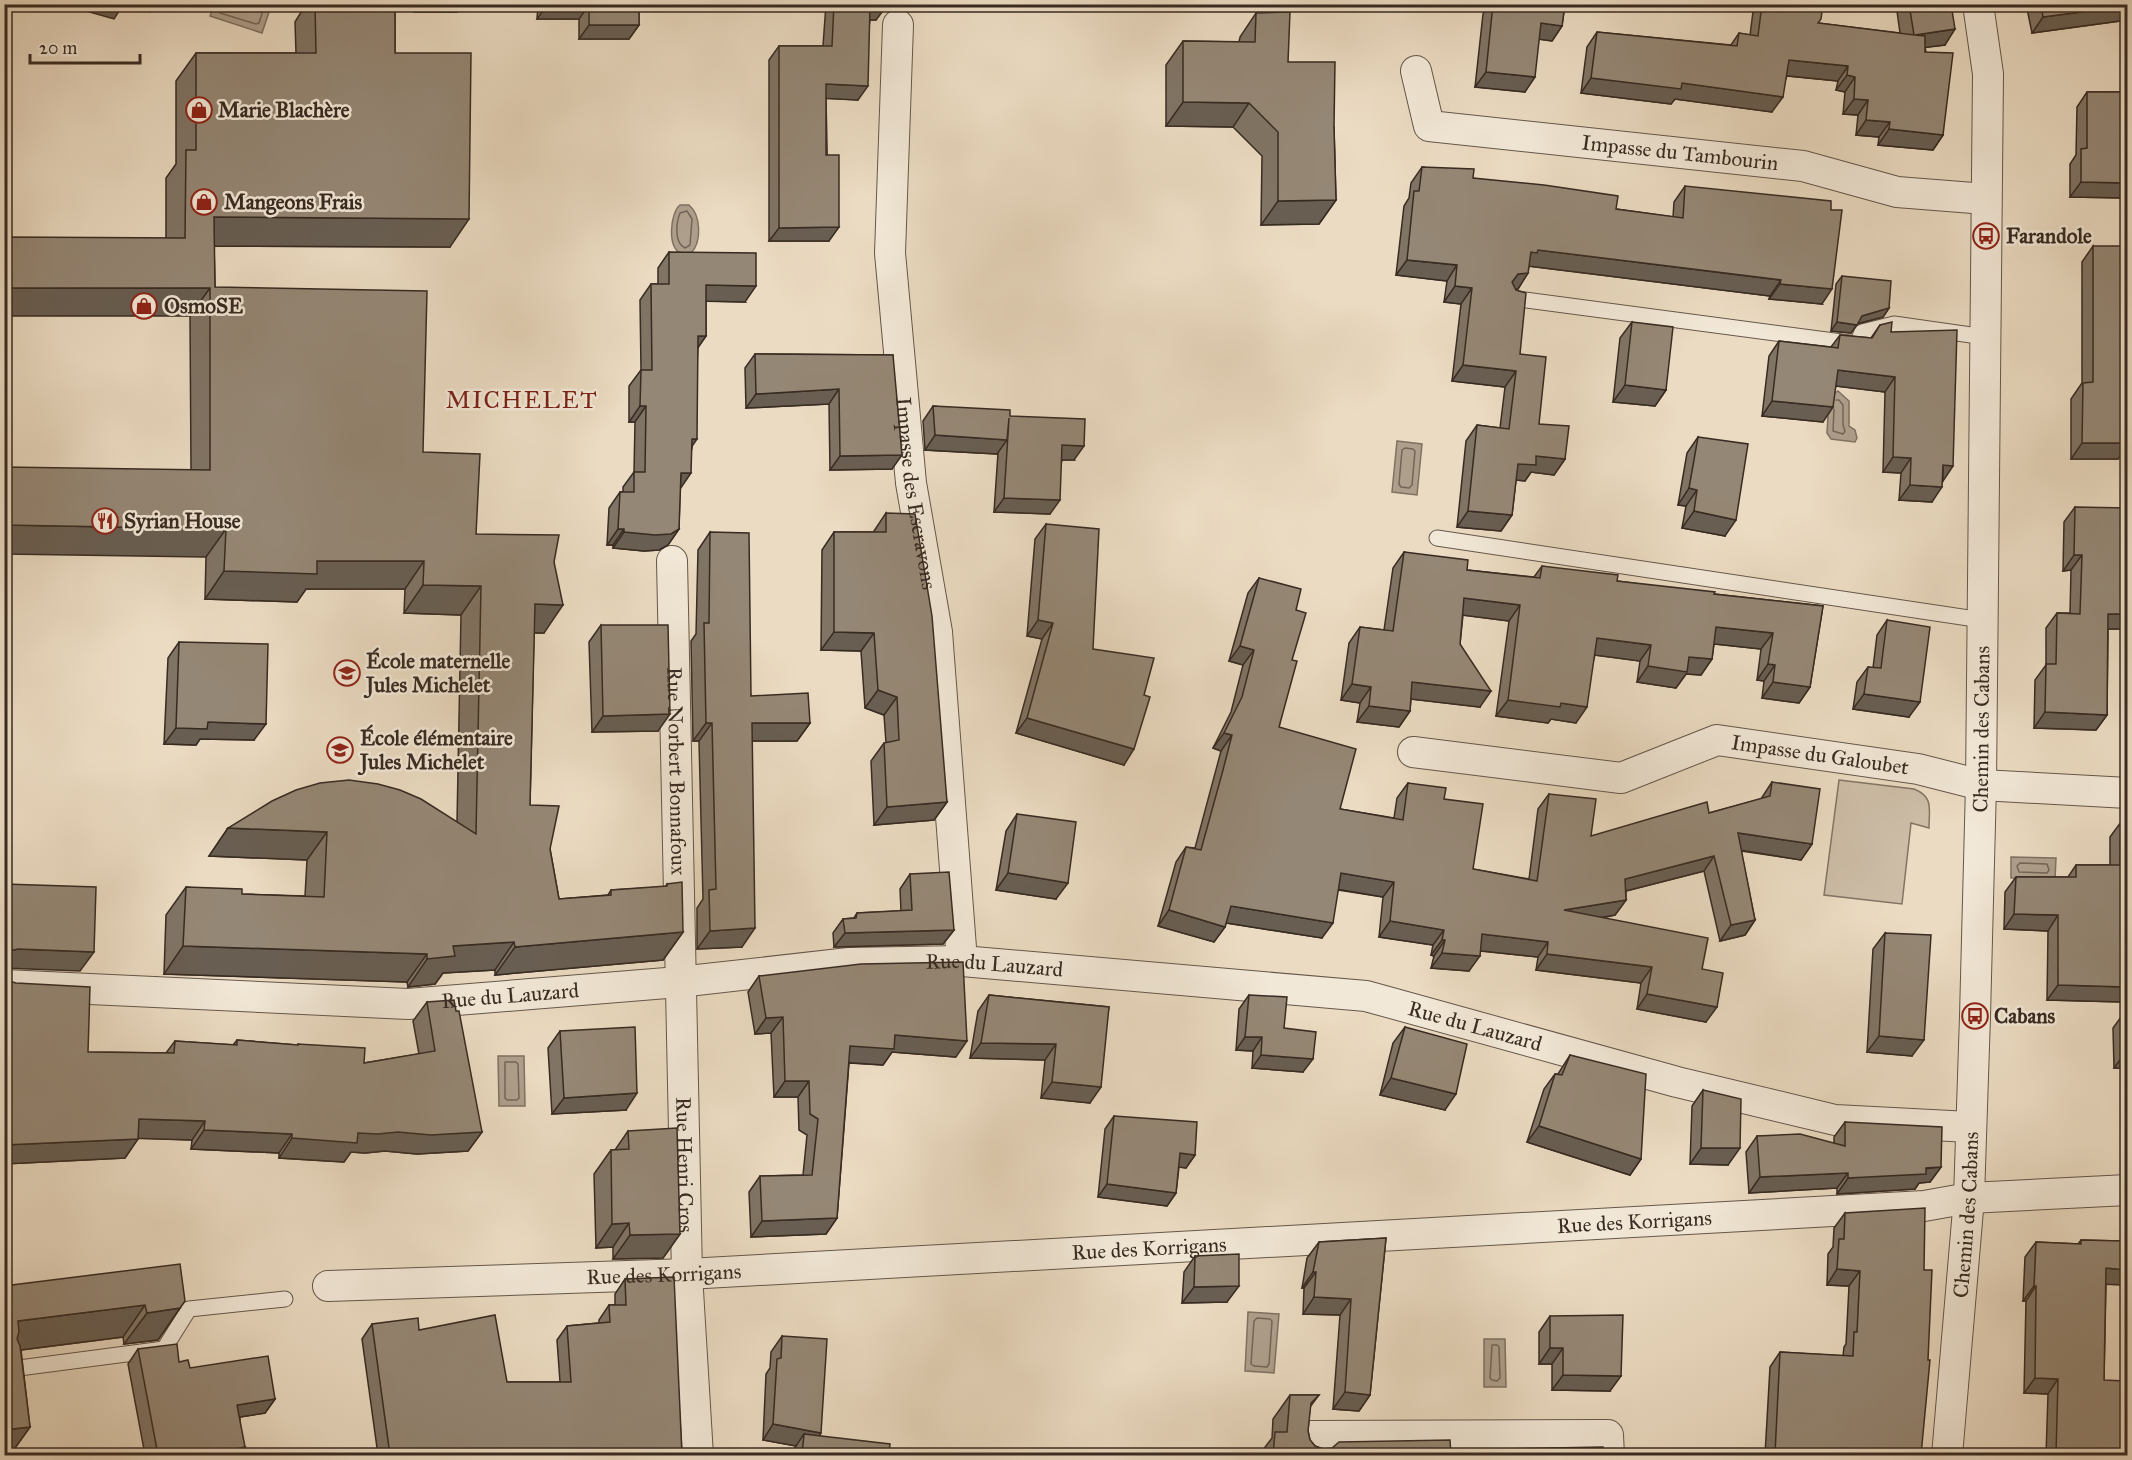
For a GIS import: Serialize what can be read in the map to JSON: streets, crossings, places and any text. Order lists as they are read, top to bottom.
{
  "streets": {
    "street": [
      "Impasse du Tambourin",
      "Impasse des Escravons",
      "Chemin des Cabans",
      "Impasse du Galoubet",
      "Rue Norbert Bonnafoux",
      "Rue du Lauzard",
      "Rue Henri Cros",
      "Rue des Korrigans"
    ]
  },
  "crossings": [
    ["Impasse du Tambourin", "Chemin des Cabans"],
    ["Impasse des Escravons", "Rue du Lauzard"],
    ["Chemin des Cabans", "Impasse du Galoubet"],
    ["Chemin des Cabans", "Rue du Lauzard"],
    ["Chemin des Cabans", "Rue des Korrigans"],
    ["Rue Norbert Bonnafoux", "Rue du Lauzard"],
    ["Rue Norbert Bonnafoux", "Rue Henri Cros"],
    ["Rue du Lauzard", "Rue Henri Cros"],
    ["Rue Henri Cros", "Rue des Korrigans"]
  ],
  "districts": ["MICHELET"],
  "places": {
    "shop": ["Marie Blachère", "Mangeons Frais", "OsmoSE"],
    "bus stop": ["Farandole", "Cabans"],
    "restaurant": ["Syrian House"],
    "school or university": ["École maternelle Jules Michelet", "École élémentaire Jules Michelet"]
  },
  "scale_bar": "20 m"
}
